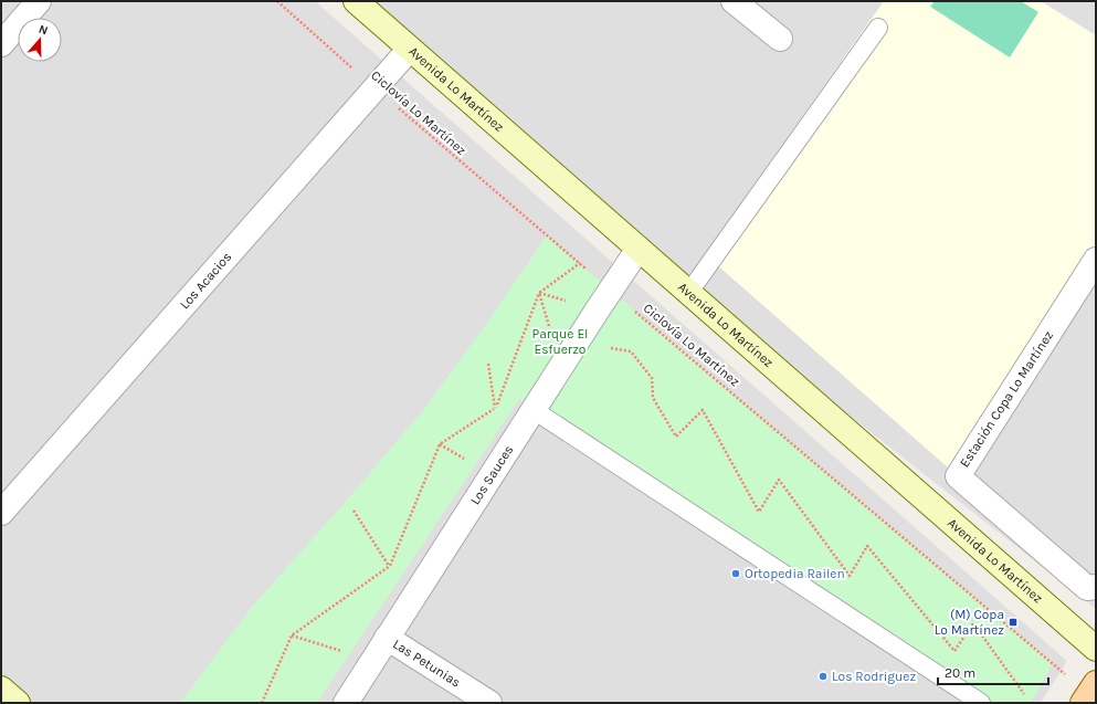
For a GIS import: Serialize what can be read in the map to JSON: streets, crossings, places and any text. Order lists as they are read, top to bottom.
{
  "streets": {
    "main road": ["Avenida Lo Martínez"],
    "street": [
      "Los Acacios",
      "Estación Copa Lo Martínez",
      "Los Sauces",
      "Las Petunias"
    ],
    "path": ["Ciclovía Lo Martínez"]
  },
  "crossings": [
    ["Avenida Lo Martínez", "Los Acacios"],
    ["Avenida Lo Martínez", "Los Sauces"],
    ["Ciclovía Lo Martínez", "Los Acacios"],
    ["Ciclovía Lo Martínez", "Los Sauces"],
    ["Los Sauces", "Las Petunias"]
  ],
  "parks": ["Parque El Esfuerzo"],
  "places": {
    "other": ["Ortopedia Railen", "Los Rodriguez"],
    "transit": ["(M) Copa Lo Martínez"]
  },
  "scale_bar": "20 m",
  "north": "top"
}
